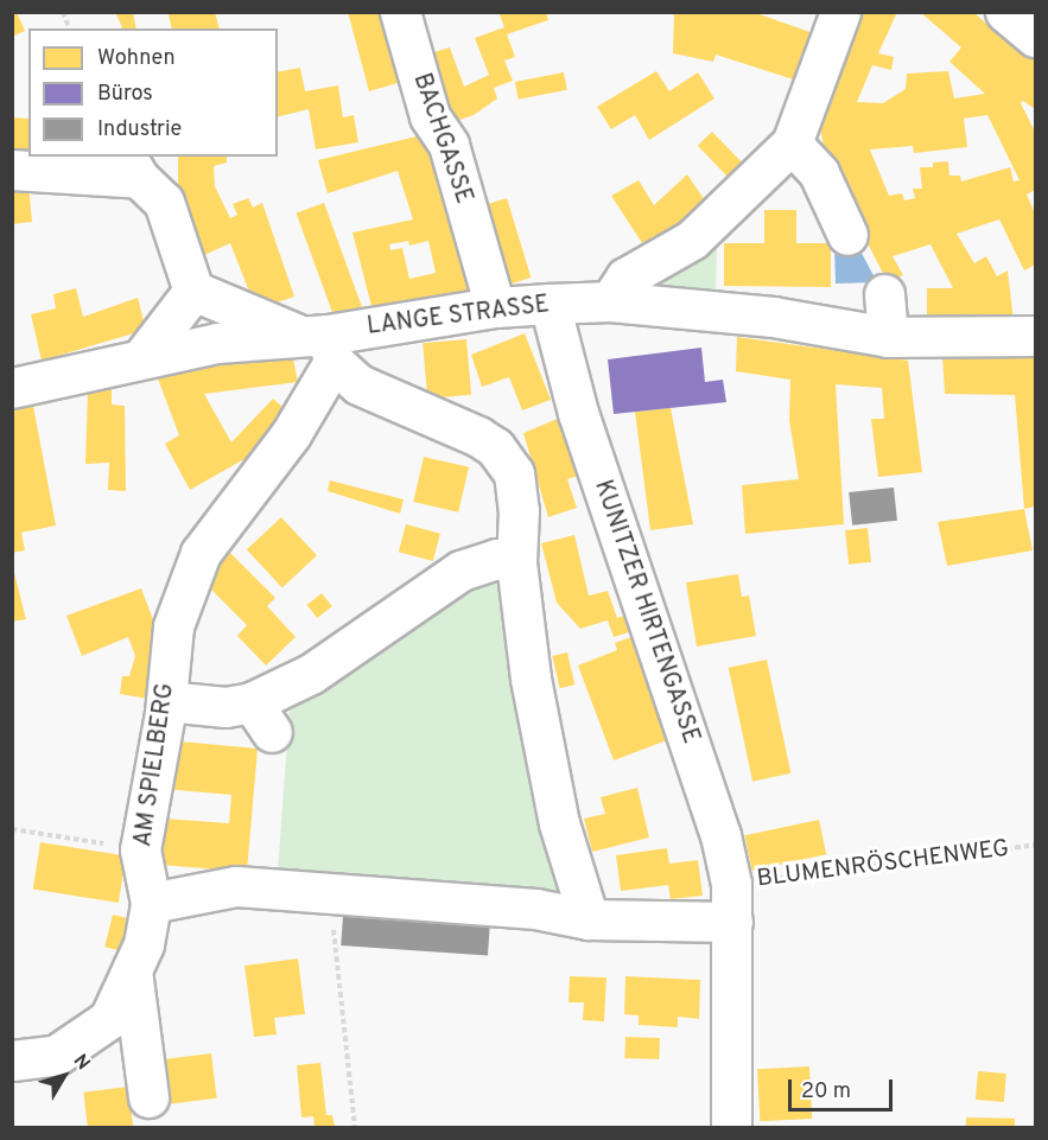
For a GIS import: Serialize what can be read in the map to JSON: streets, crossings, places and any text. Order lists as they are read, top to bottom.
{
  "streets": {
    "street": [
      "BACHGASSE",
      "LANGE STRASSE",
      "KUNITZER HIRTENGASSE",
      "AM SPIELBERG"
    ],
    "path": ["BLUMENRÖSCHENWEG"]
  },
  "crossings": [
    ["BACHGASSE", "LANGE STRASSE"],
    ["LANGE STRASSE", "KUNITZER HIRTENGASSE"],
    ["LANGE STRASSE", "AM SPIELBERG"],
    ["KUNITZER HIRTENGASSE", "BLUMENRÖSCHENWEG"]
  ],
  "legend": ["Wohnen", "Büros", "Industrie"],
  "scale_bar": "20 m",
  "north": "top right"
}
